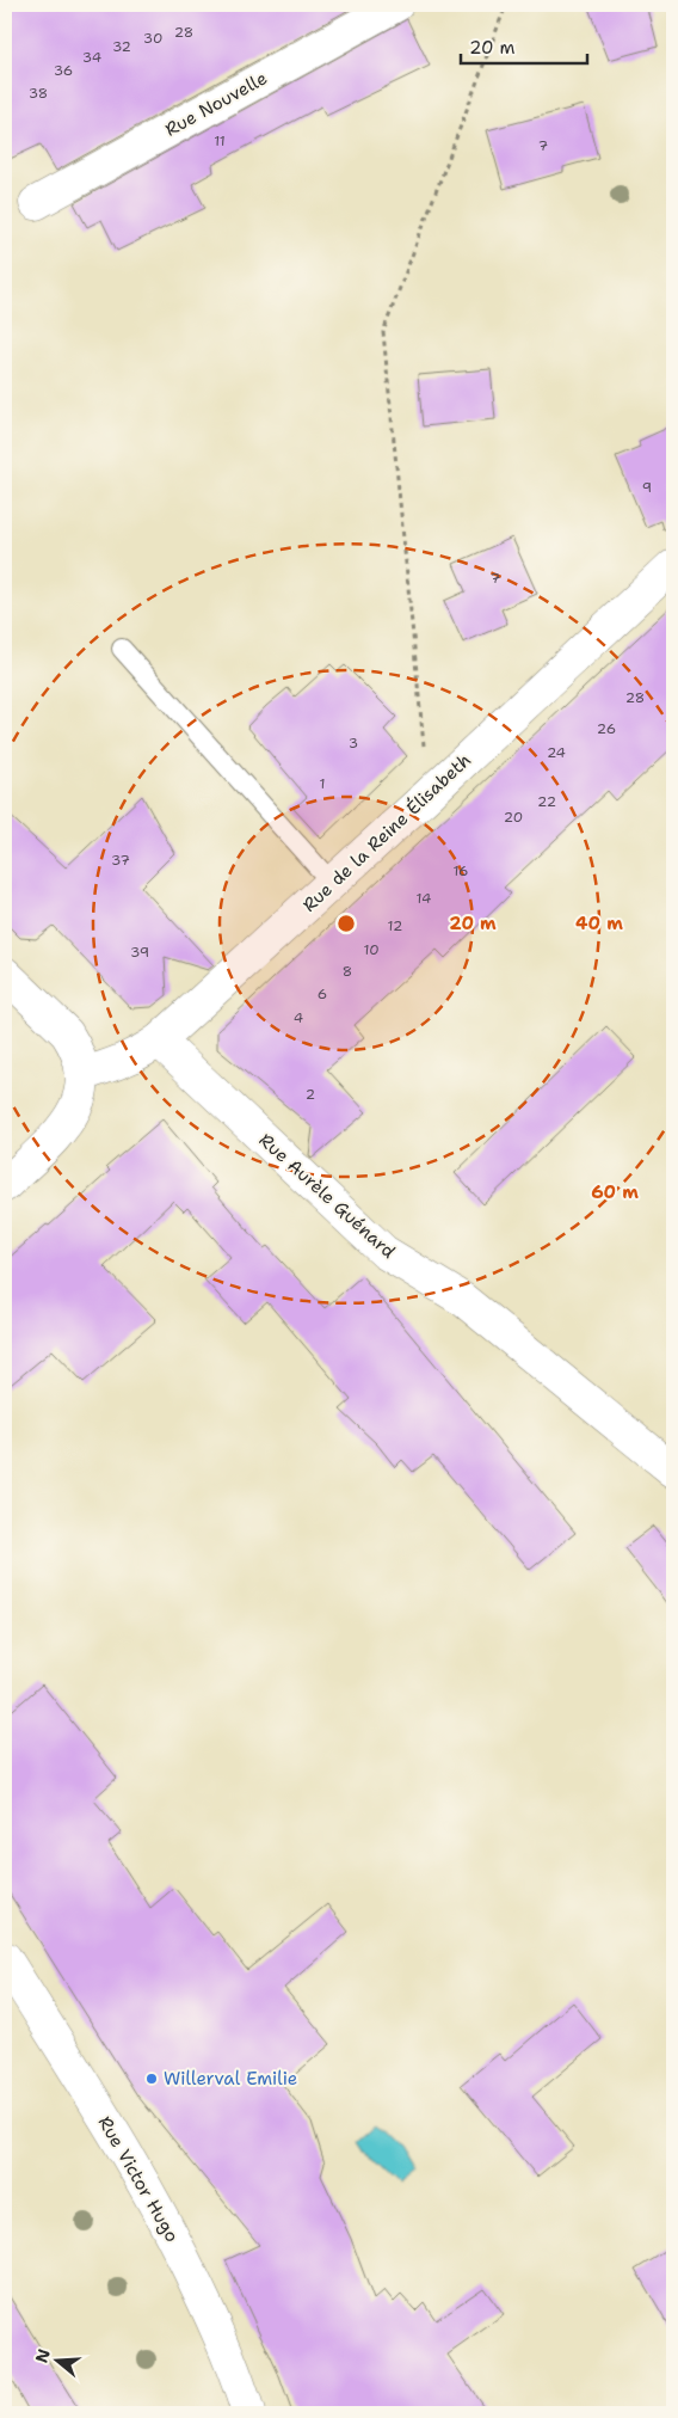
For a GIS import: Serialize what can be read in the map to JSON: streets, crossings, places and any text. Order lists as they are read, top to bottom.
{
  "streets": {
    "street": [
      "Rue Nouvelle",
      "Rue de la Reine Élisabeth",
      "Rue Aurèle Guénard",
      "Rue Victor Hugo"
    ]
  },
  "crossings": [
    ["Rue de la Reine Élisabeth", "Rue Aurèle Guénard"]
  ],
  "places": ["Willerval Emilie"],
  "house_numbers": [
    "28",
    "30",
    "32",
    "34",
    "36",
    "38",
    "11",
    "7",
    "9",
    "7",
    "28",
    "26",
    "3",
    "24",
    "1",
    "22",
    "20",
    "37",
    "16",
    "14",
    "12",
    "10",
    "39",
    "8",
    "6",
    "4",
    "2"
  ],
  "scale_bar": "20 m",
  "north": "left",
  "rings": ["20 m", "40 m", "60 m"]
}
